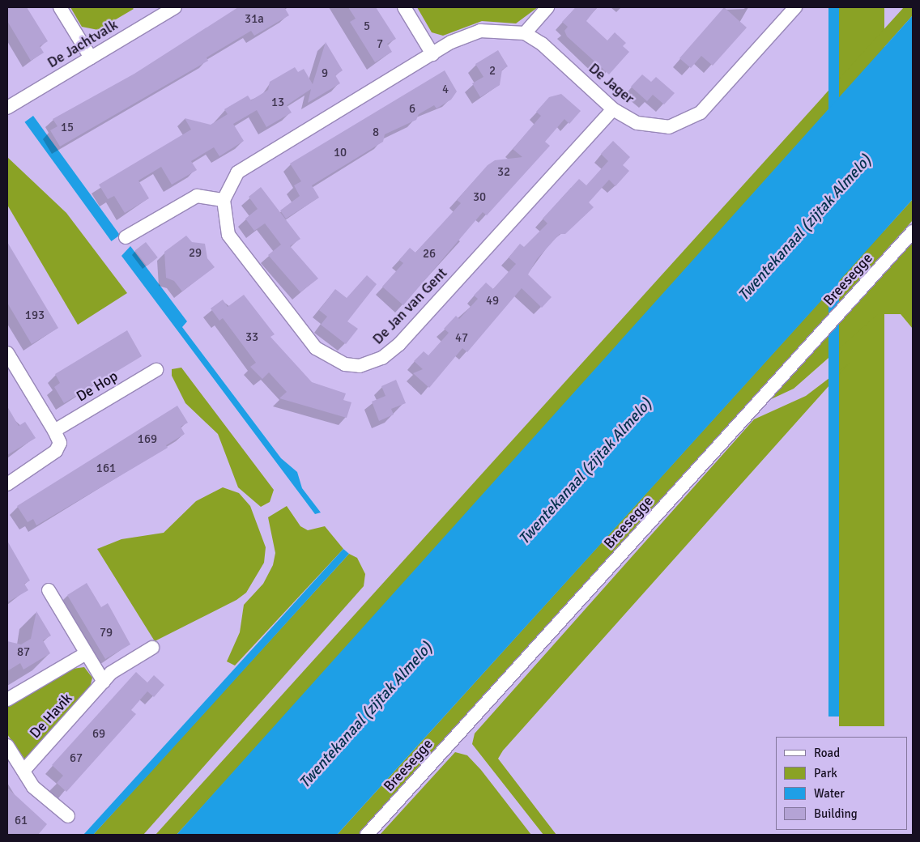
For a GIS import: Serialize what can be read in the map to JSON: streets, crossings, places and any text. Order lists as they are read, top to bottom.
{
  "streets": {
    "street": [
      "De Jachtvalk",
      "De Jager",
      "Breesegge",
      "De Jan van Gent",
      "De Hop",
      "De Havik"
    ]
  },
  "crossings": [
    ["De Jager", "De Jan van Gent"]
  ],
  "water": ["Twentekanaal (zijtak Almelo)"],
  "house_numbers": [
    "31a",
    "5",
    "7",
    "2",
    "9",
    "4",
    "13",
    "6",
    "15",
    "8",
    "10",
    "32",
    "30",
    "29",
    "26",
    "49",
    "193",
    "33",
    "47",
    "169",
    "161",
    "79",
    "87",
    "69",
    "67",
    "61"
  ],
  "legend": [
    "Road",
    "Park",
    "Water",
    "Building"
  ]
}
